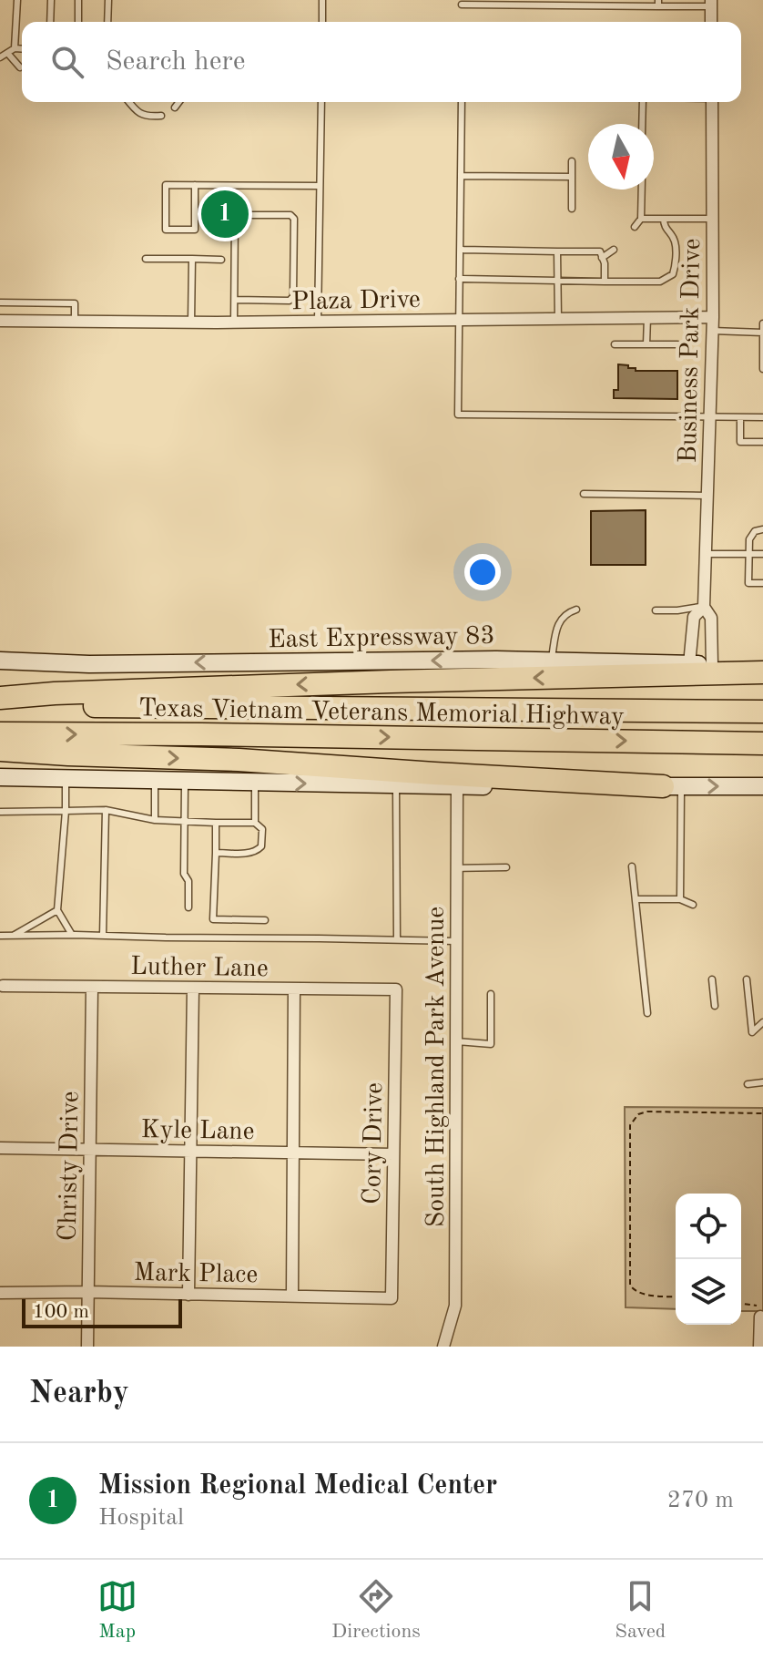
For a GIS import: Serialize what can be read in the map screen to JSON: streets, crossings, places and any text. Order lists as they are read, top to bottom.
{
  "streets": {
    "highway": ["Texas Vietnam Veterans Memorial Highway"],
    "main road": ["East Expressway 83"],
    "street": [
      "Plaza Drive",
      "Business Park Drive",
      "Luther Lane",
      "South Highland Park Avenue",
      "Kyle Lane",
      "Cory Drive",
      "Christy Drive",
      "Mark Place"
    ]
  },
  "crossings": [
    ["Plaza Drive", "Business Park Drive"],
    ["Business Park Drive", "East Expressway 83"],
    ["Luther Lane", "Cory Drive"],
    ["Luther Lane", "Christy Drive"],
    ["Kyle Lane", "Cory Drive"],
    ["Kyle Lane", "Christy Drive"],
    ["Cory Drive", "Mark Place"],
    ["Christy Drive", "Mark Place"]
  ],
  "scale_bar": "100 m",
  "north": "bottom",
  "page": {
    "search": "Search here",
    "pins": "1",
    "scale": "100 m",
    "heading": "Nearby",
    "list": [
      {
        "mark": "1",
        "name": "Mission Regional Medical Center",
        "note": "Hospital",
        "value": "270 m"
      }
    ],
    "nav": ["Map", "Directions", "Saved"]
  }
}
